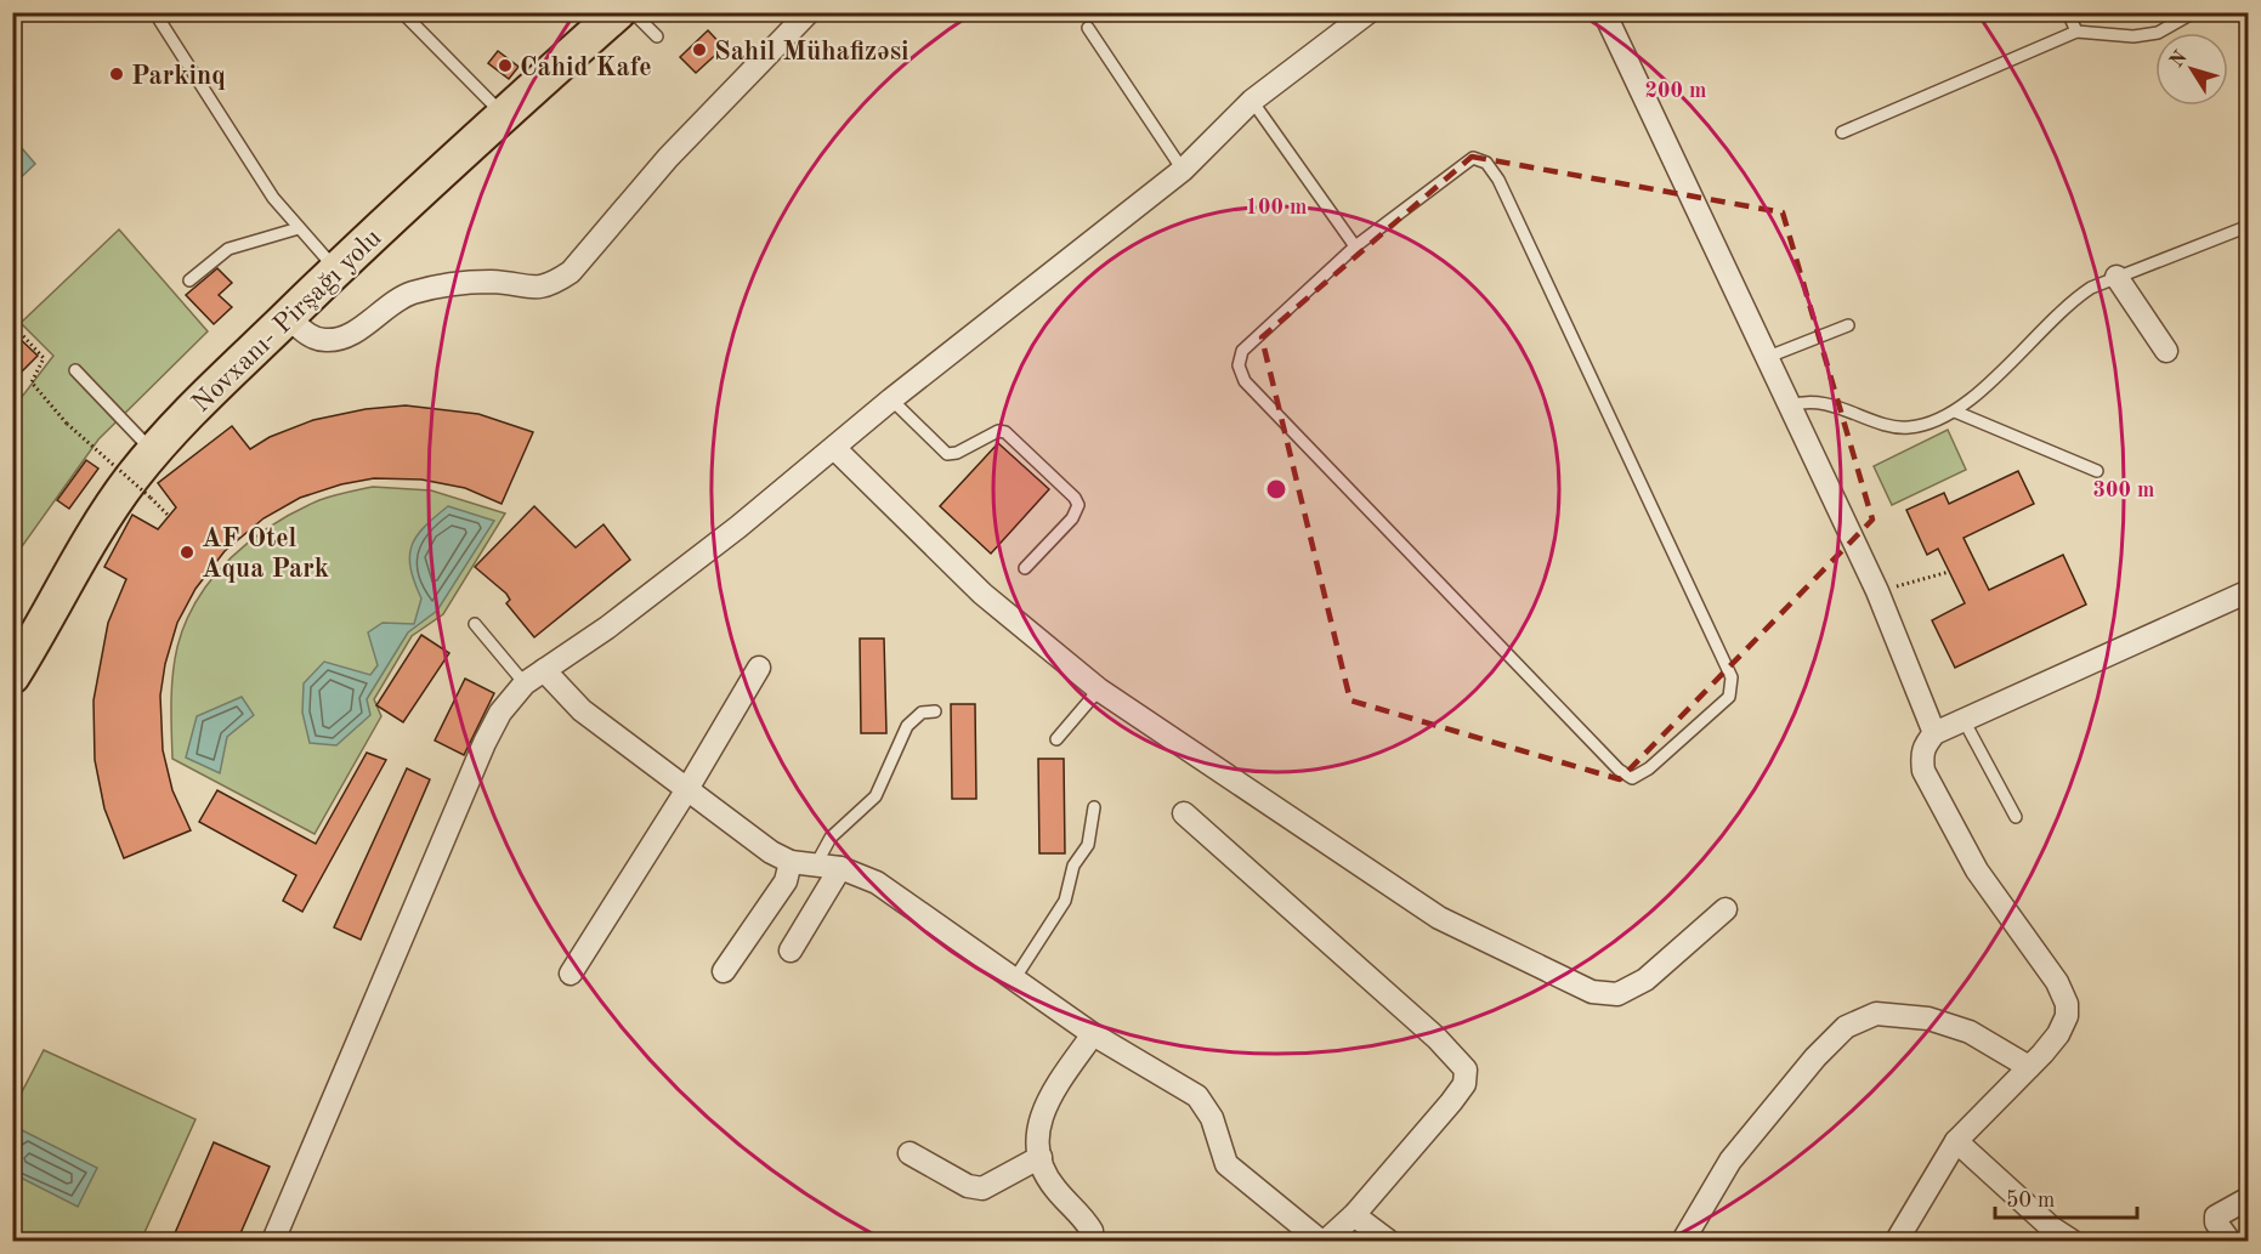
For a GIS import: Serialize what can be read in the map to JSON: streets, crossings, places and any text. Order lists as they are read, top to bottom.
{
  "streets": {
    "main road": ["Novxanı- Pirşağı yolu"]
  },
  "places": [
    "Sahil Mühafizəsi",
    "Cahid Kafe",
    "Parkinq",
    "AF Otel Aqua Park"
  ],
  "scale_bar": "50 m",
  "north": "top left",
  "rings": ["200 m", "100 m", "300 m"]
}
